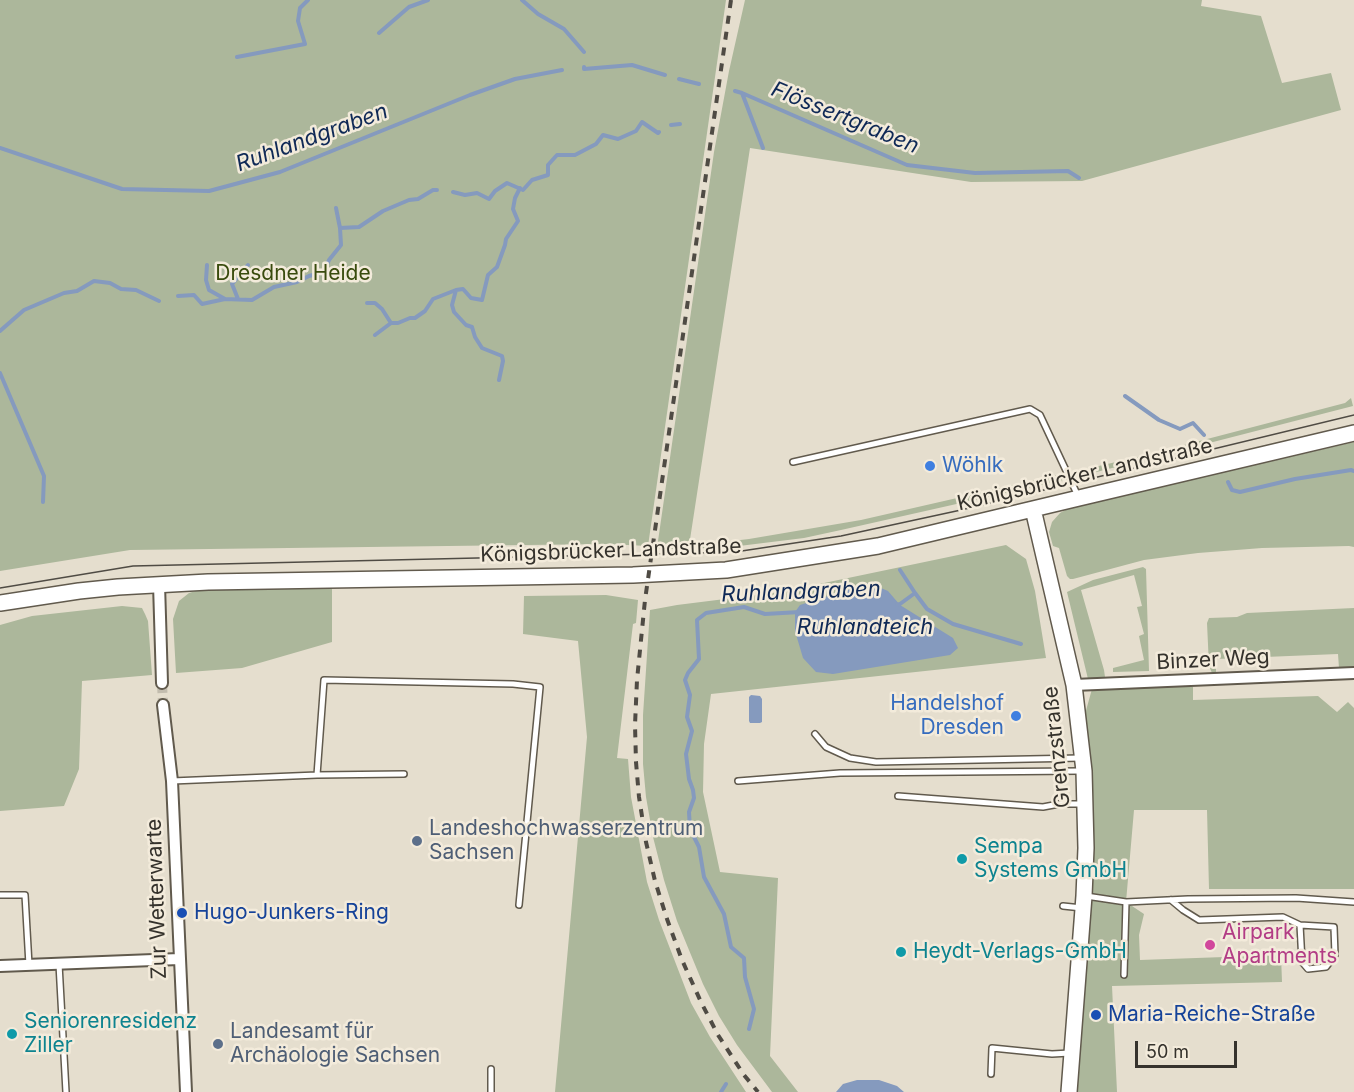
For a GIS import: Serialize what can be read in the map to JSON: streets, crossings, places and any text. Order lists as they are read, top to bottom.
{
  "streets": {
    "main road": ["Königsbrücker Landstraße", "Grenzstraße"],
    "street": ["Binzer Weg", "Zur Wetterwarte"]
  },
  "crossings": [
    ["Königsbrücker Landstraße", "Grenzstraße"],
    ["Binzer Weg", "Grenzstraße"]
  ],
  "water": ["Flössertgraben", "Ruhlandgraben", "Ruhlandteich"],
  "parks": ["Dresdner Heide"],
  "places": [
    "Wöhlk",
    "Handelshof Dresden",
    "Landeshochwasserzentrum Sachsen",
    "Sempa Systems GmbH",
    "Hugo-Junkers-Ring",
    "Airpark Apartments",
    "Heydt-Verlags-GmbH",
    "Maria-Reiche-Straße",
    "Seniorenresidenz Ziller",
    "Landesamt für Archäologie Sachsen"
  ],
  "scale_bar": "50 m"
}
